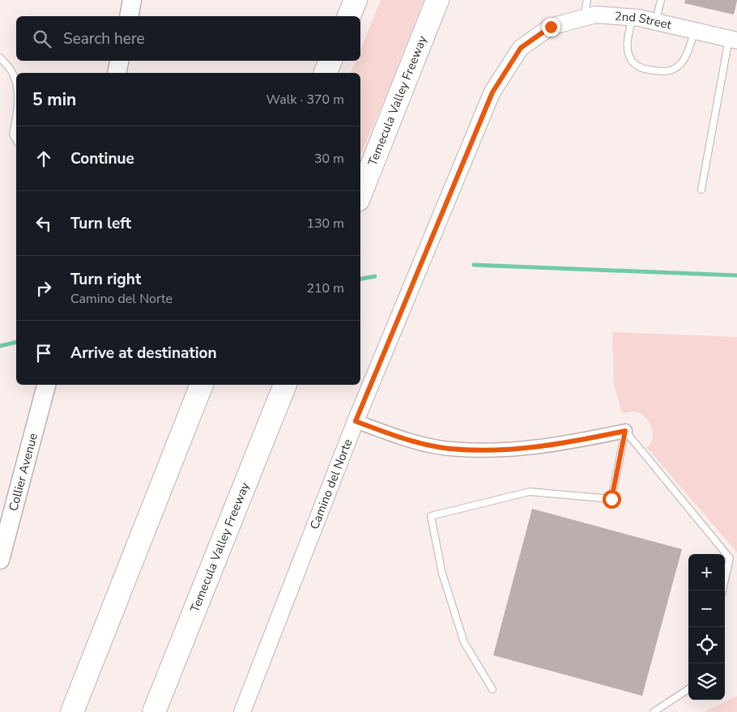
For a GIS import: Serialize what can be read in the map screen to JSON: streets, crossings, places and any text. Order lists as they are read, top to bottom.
{
  "streets": {
    "highway": ["Temecula Valley Freeway"],
    "main road": ["Collier Avenue"],
    "street": ["2nd Street", "Camino del Norte"]
  },
  "crossings": [
    ["2nd Street", "Camino del Norte"]
  ],
  "page": {
    "search": "Search here",
    "heading": ["5 min", "Walk · 370 m"],
    "list": [
      ["Continue", "30 m"],
      ["Turn left", "130 m"],
      ["Turn right", "Camino del Norte", "210 m"],
      "Arrive at destination"
    ],
    "map_buttons": ["+", "−"]
  }
}
